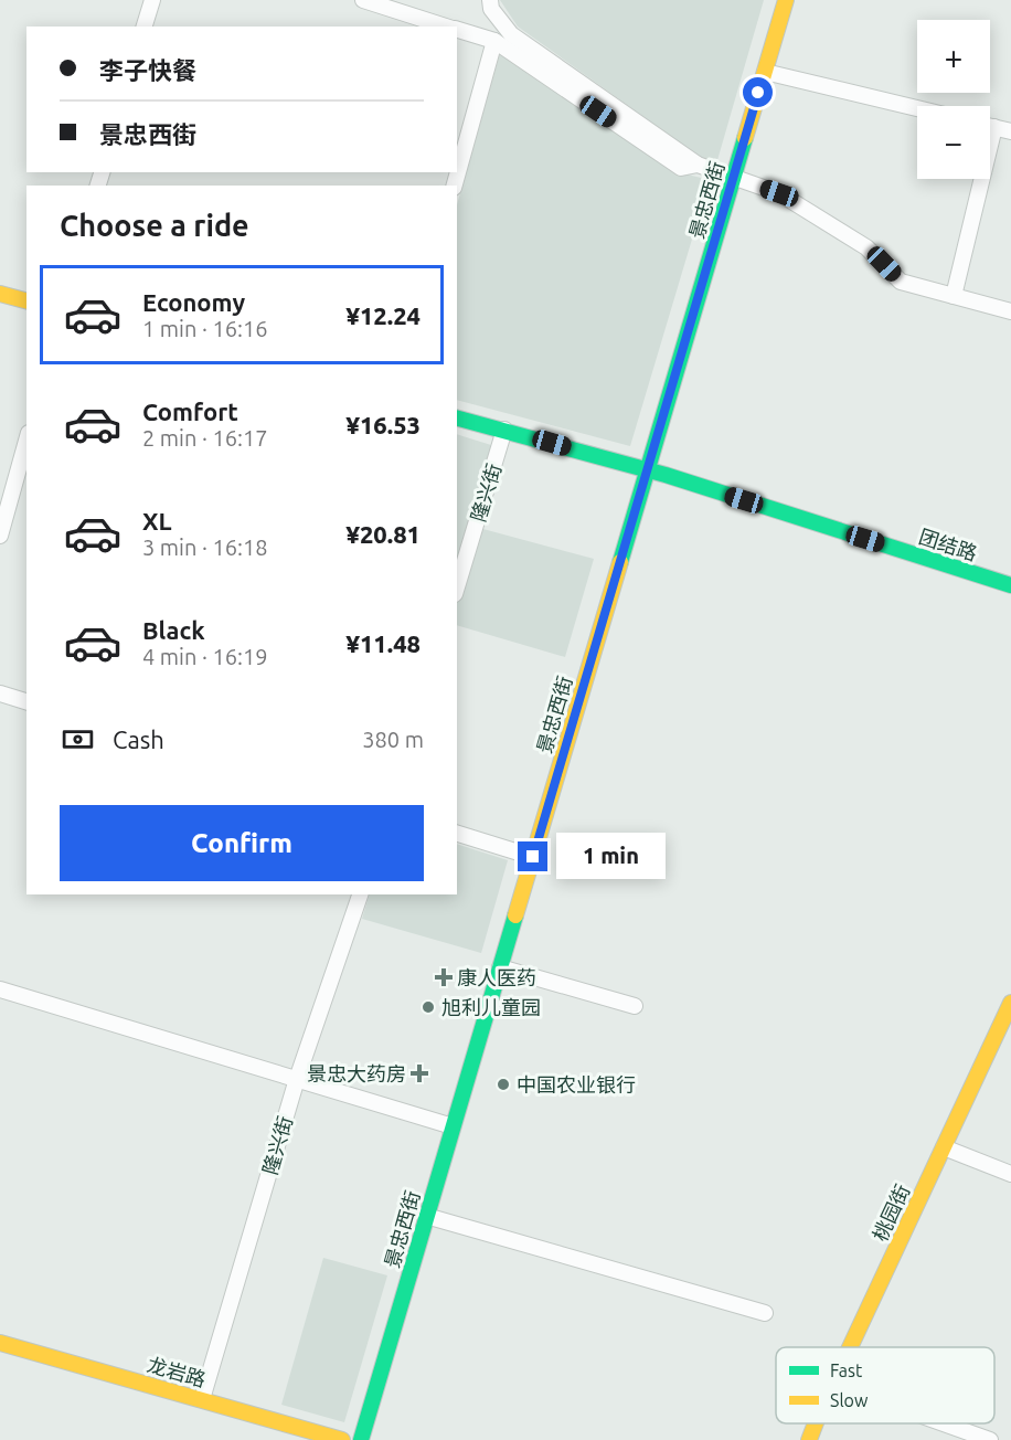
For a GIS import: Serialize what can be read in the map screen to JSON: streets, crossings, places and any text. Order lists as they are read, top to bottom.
{
  "streets": {
    "main road": [
      "景忠西街",
      "团结路",
      "桃园街",
      "龙岩路"
    ],
    "street": ["隆兴街"]
  },
  "crossings": [
    ["景忠西街", "团结路"],
    ["隆兴街", "团结路"],
    ["隆兴街", "龙岩路"]
  ],
  "places": {
    "health": ["康人医药", "景忠大药房"],
    "other": ["旭利儿童园", "中国农业银行"]
  },
  "legend": ["Fast", "Slow"],
  "page": {
    "map_buttons": ["+", "−"],
    "banner": ["李子快餐", "景忠西街"],
    "heading": "Choose a ride",
    "list": [
      {
        "name": "Economy",
        "note": "1 min · 16:16",
        "value": "¥12.24"
      },
      {
        "name": "Comfort",
        "note": "2 min · 16:17",
        "value": "¥16.53"
      },
      {
        "name": "XL",
        "note": "3 min · 16:18",
        "value": "¥20.81"
      },
      {
        "name": "Black",
        "note": "4 min · 16:19",
        "value": "¥11.48"
      }
    ],
    "pay": ["Cash", "380 m"],
    "buttons": "Confirm",
    "bubble": "1 min"
  }
}
